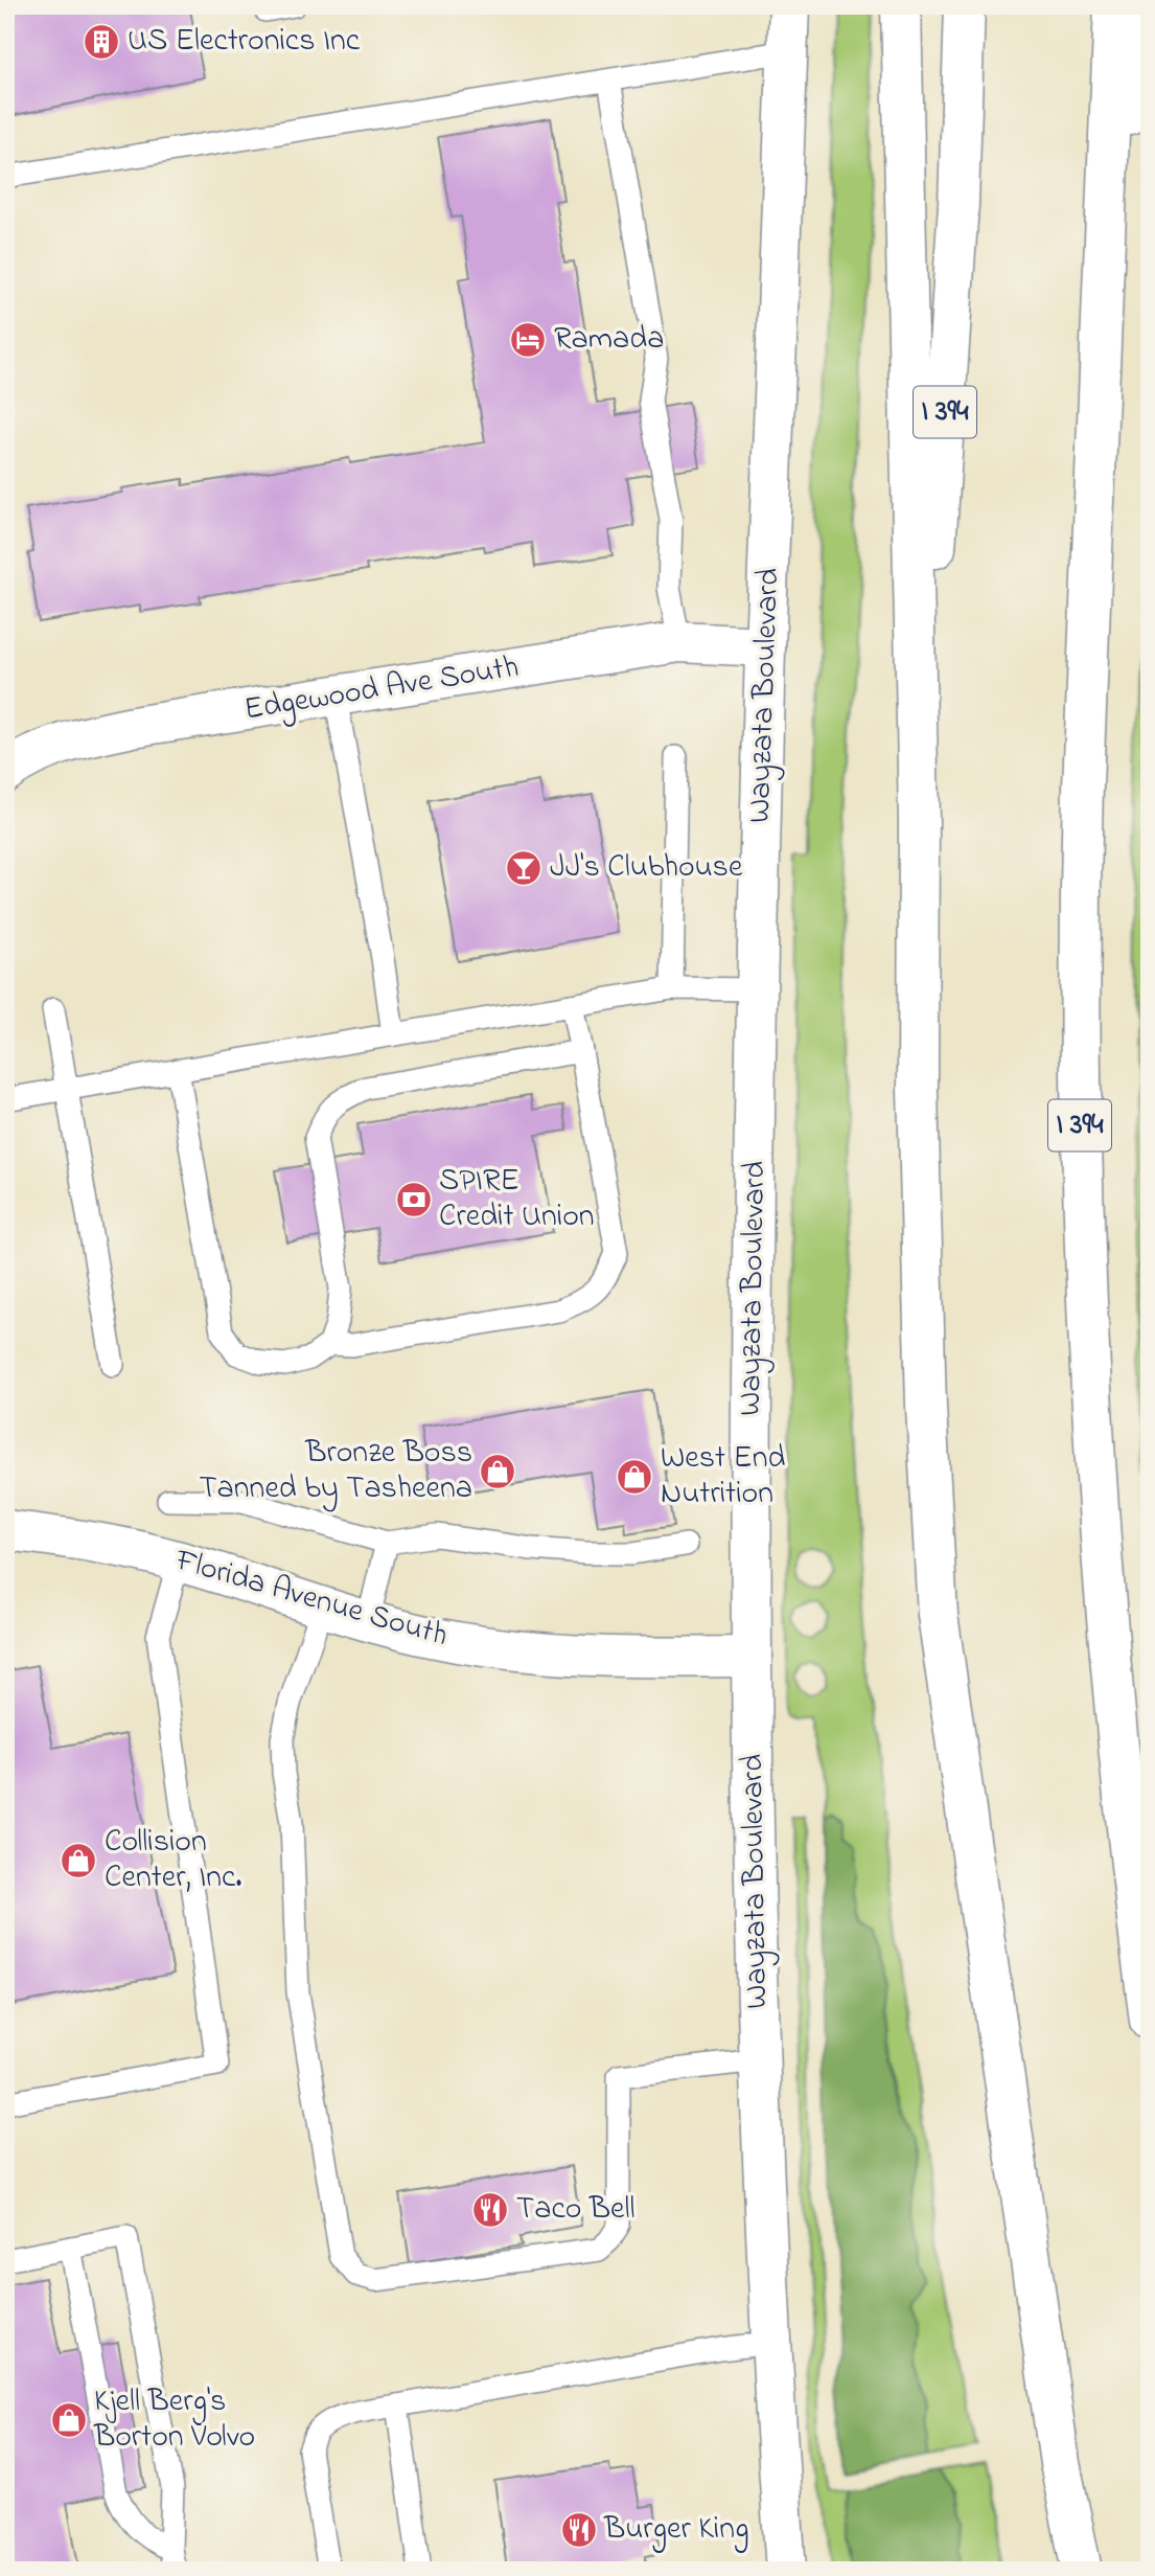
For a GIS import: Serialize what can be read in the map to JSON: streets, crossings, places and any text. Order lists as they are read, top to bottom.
{
  "streets": {
    "main road": [
      "I 394",
      "Edgewood Ave South",
      "Wayzata Boulevard",
      "Florida Avenue South"
    ]
  },
  "crossings": [
    ["Edgewood Ave South", "Wayzata Boulevard"],
    ["Wayzata Boulevard", "Florida Avenue South"]
  ],
  "places": {
    "building": ["US Electronics Inc"],
    "hotel": ["Ramada"],
    "bar": ["JJ's Clubhouse"],
    "bank": ["SPIRE Credit Union"],
    "shop": [
      "Bronze Boss Tanned by Tasheena",
      "West End Nutrition",
      "Collision Center, Inc.",
      "Kjell Berg's Borton Volvo"
    ],
    "restaurant": ["Taco Bell", "Burger King"]
  }
}
